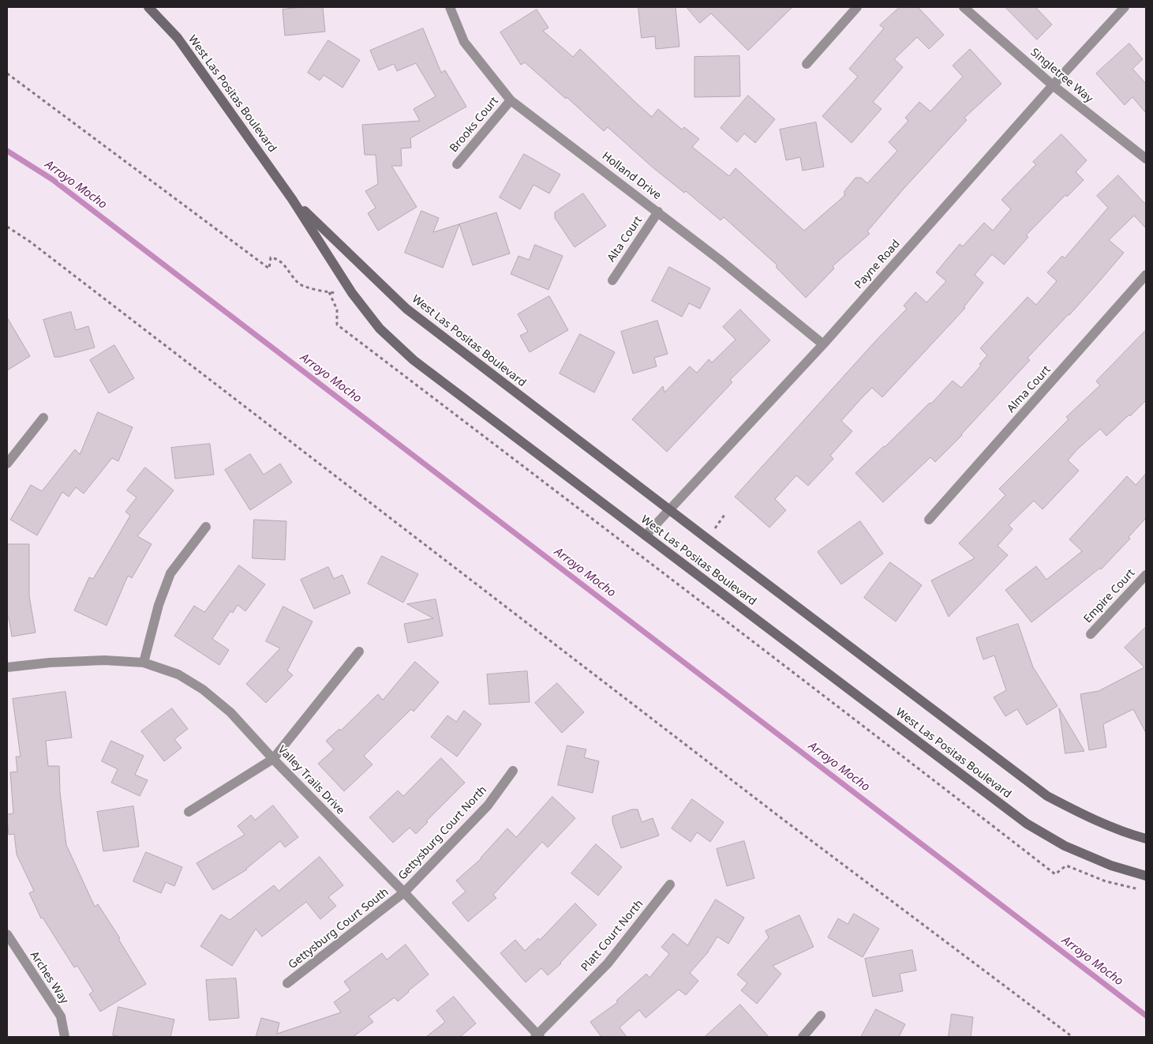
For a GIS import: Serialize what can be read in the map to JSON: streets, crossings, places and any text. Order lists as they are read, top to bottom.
{
  "streets": {
    "main road": ["West Las Positas Boulevard"],
    "street": [
      "Singletree Way",
      "Brooks Court",
      "Holland Drive",
      "Alta Court",
      "Payne Road",
      "Alma Court",
      "Empire Court",
      "Valley Trails Drive",
      "Gettysburg Court North",
      "Gettysburg Court South",
      "Platt Court North",
      "Arches Way"
    ]
  },
  "crossings": [
    ["Singletree Way", "Payne Road"],
    ["West Las Positas Boulevard", "Payne Road"],
    ["Brooks Court", "Holland Drive"],
    ["Holland Drive", "Alta Court"],
    ["Holland Drive", "Payne Road"],
    ["Valley Trails Drive", "Gettysburg Court North"],
    ["Valley Trails Drive", "Gettysburg Court South"],
    ["Valley Trails Drive", "Platt Court North"],
    ["Gettysburg Court North", "Gettysburg Court South"]
  ],
  "water": ["Arroyo Mocho"]
}
